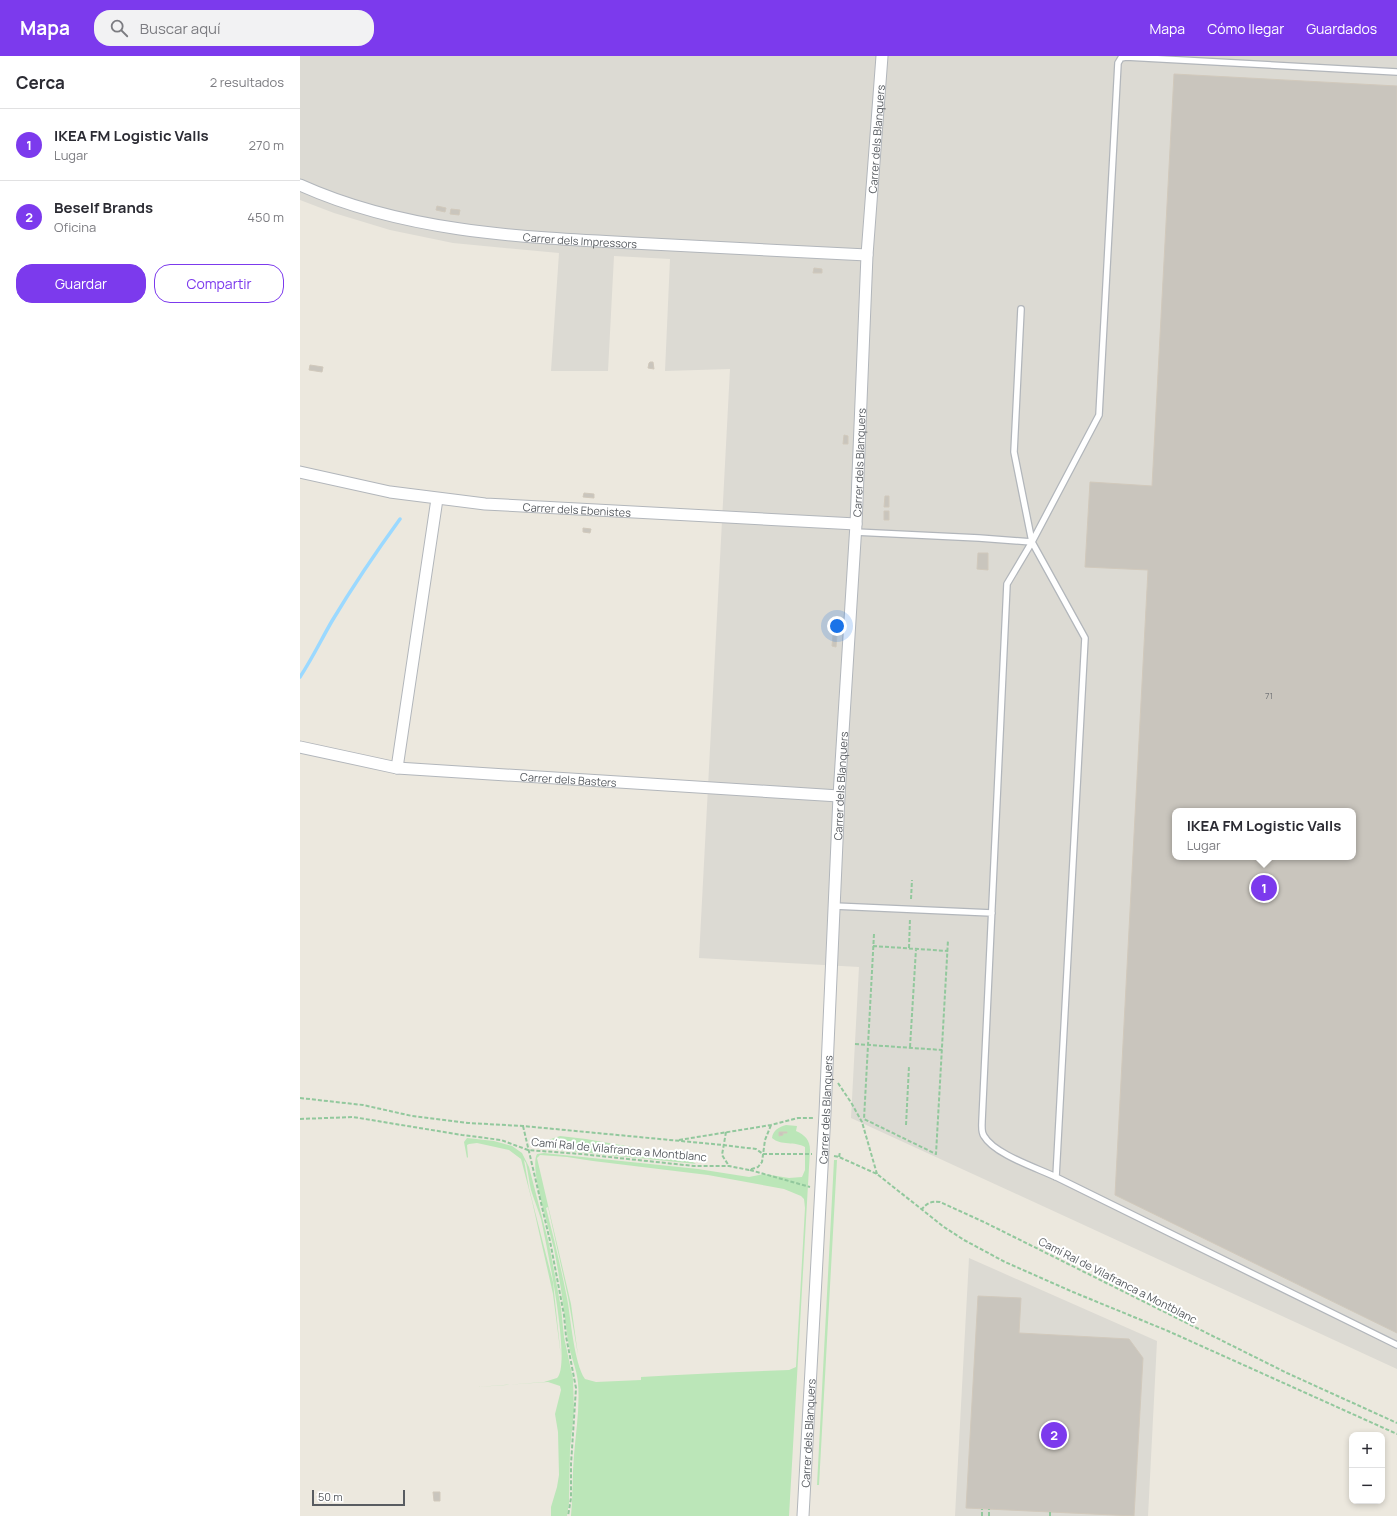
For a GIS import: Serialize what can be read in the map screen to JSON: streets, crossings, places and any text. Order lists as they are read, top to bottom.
{
  "streets": {
    "street": [
      "Carrer dels Blanquers",
      "Carrer dels Impressors",
      "Carrer dels Ebenistes",
      "Carrer dels Basters"
    ],
    "path": ["Camí Ral de Vilafranca a Montblanc"]
  },
  "crossings": [
    ["Carrer dels Blanquers", "Carrer dels Impressors"],
    ["Carrer dels Blanquers", "Carrer dels Ebenistes"],
    ["Carrer dels Blanquers", "Carrer dels Basters"]
  ],
  "house_numbers": ["71"],
  "scale_bar": "50 m",
  "page": {
    "header": "Mapa",
    "search": "Buscar aquí",
    "nav": ["Mapa", "Cómo llegar", "Guardados"],
    "heading": ["Cerca", "2 resultados"],
    "list": [
      {
        "mark": "1",
        "name": "IKEA FM Logistic Valls",
        "note": "Lugar",
        "value": "270 m"
      },
      {
        "mark": "2",
        "name": "Beself Brands",
        "note": "Oficina",
        "value": "450 m"
      }
    ],
    "buttons": ["Guardar", "Compartir"],
    "popup": ["IKEA FM Logistic Valls", "Lugar"],
    "pins": ["1", "2"],
    "map_buttons": ["+", "−"],
    "scale": "50 m"
  }
}
